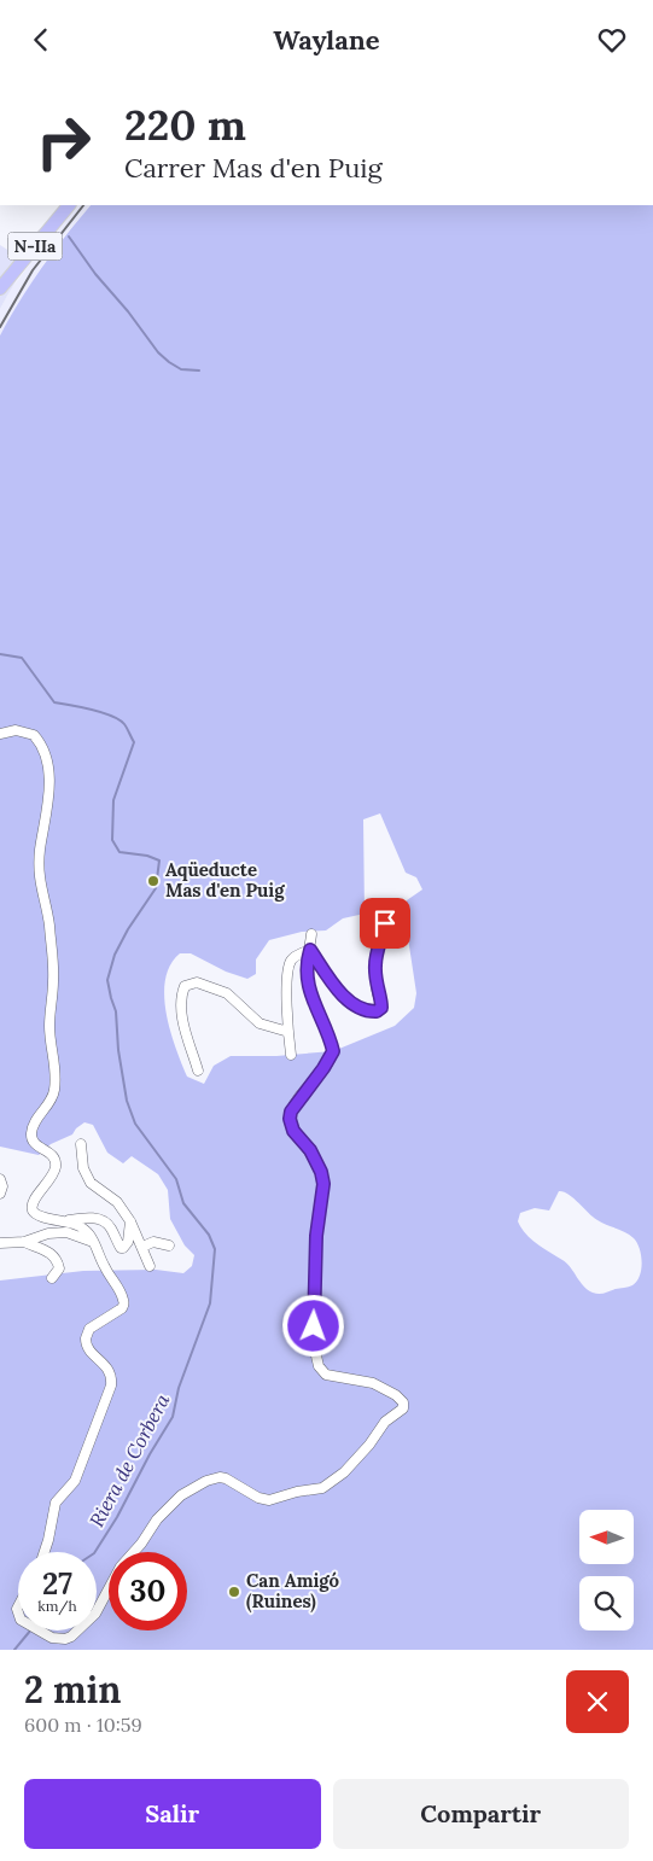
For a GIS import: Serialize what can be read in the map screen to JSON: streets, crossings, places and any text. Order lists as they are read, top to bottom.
{
  "streets": {
    "main road": ["N-IIa"]
  },
  "water": ["Riera de Corbera"],
  "places": ["Aqüeducte Mas d'en Puig", "Can Amigó (Ruines)"],
  "north": "left",
  "page": {
    "header": "Waylane",
    "turn": ["220 m", "Carrer Mas d'en Puig"],
    "speed": "27 km/h",
    "limit": "30",
    "heading": ["2 min", "600 m · 10:59"],
    "buttons": ["Salir", "Compartir"]
  }
}
